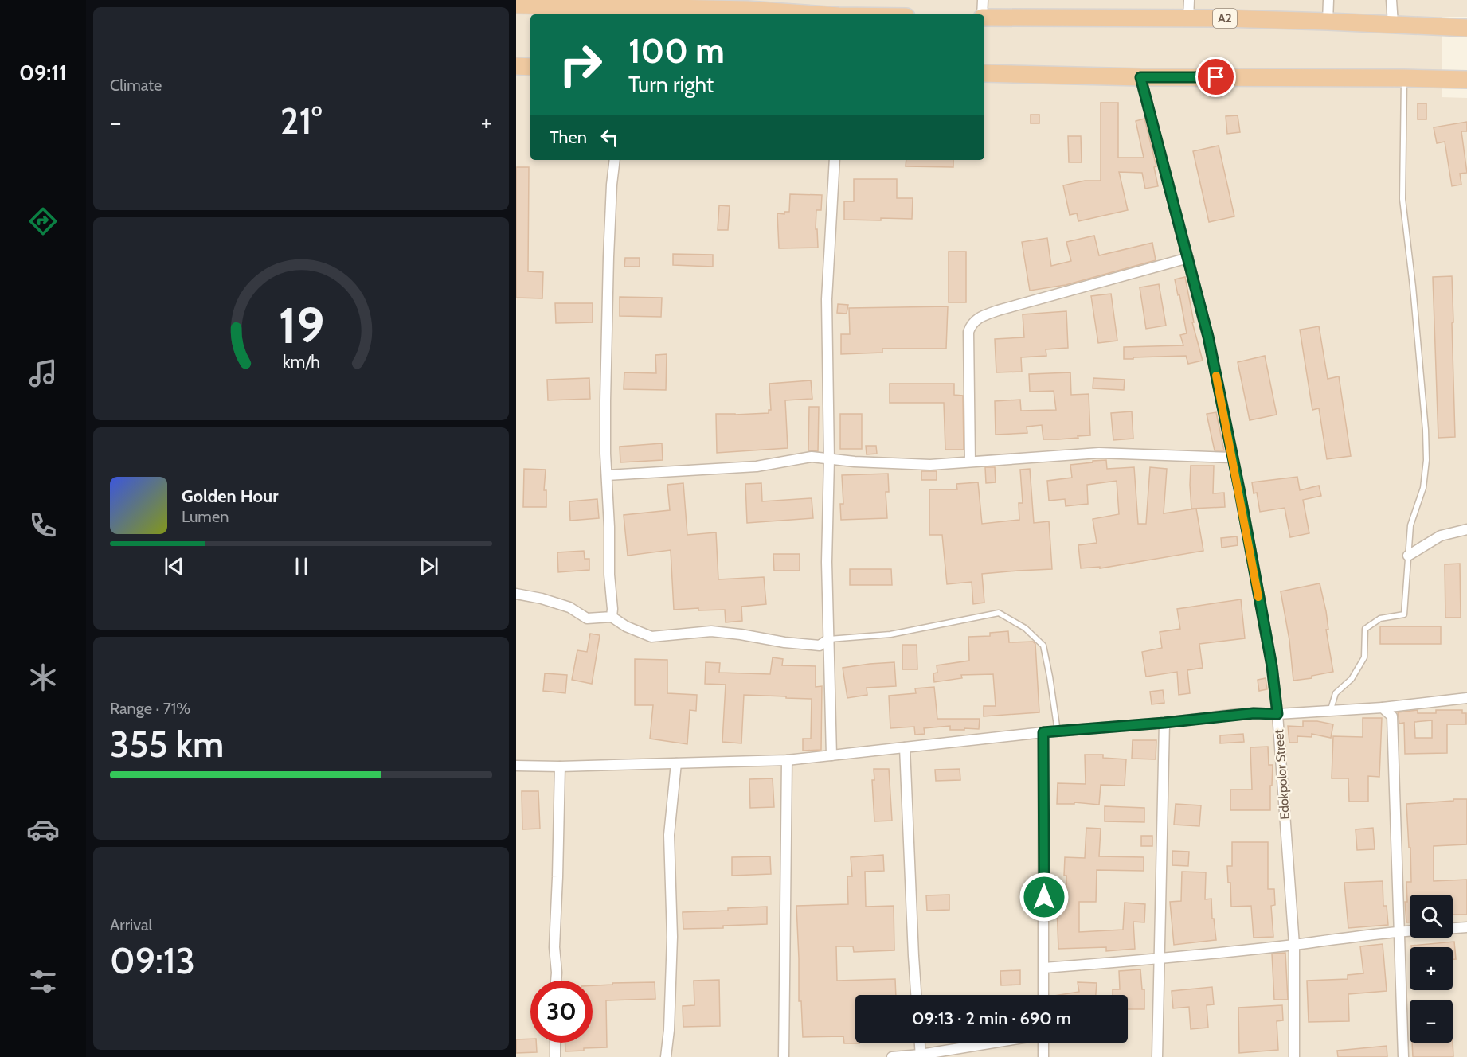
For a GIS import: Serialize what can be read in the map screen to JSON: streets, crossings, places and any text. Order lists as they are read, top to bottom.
{
  "streets": {
    "highway": ["A2"],
    "street": ["Edokpolor Street"]
  },
  "page": {
    "tabs": "09:11",
    "tile": [
      "Climate",
      ["Range · 71%", "355 km"],
      ["Arrival", "09:13"]
    ],
    "turn": ["100 m", "Turn right"],
    "heat": ["−", "21°", "+"],
    "then": "Then",
    "song": ["Golden Hour", "Lumen"],
    "map_buttons": ["+", "−"],
    "limit": "30",
    "trip": "09:13 · 2 min · 690 m",
    "gauge": ["19", "km/h"]
  }
}
